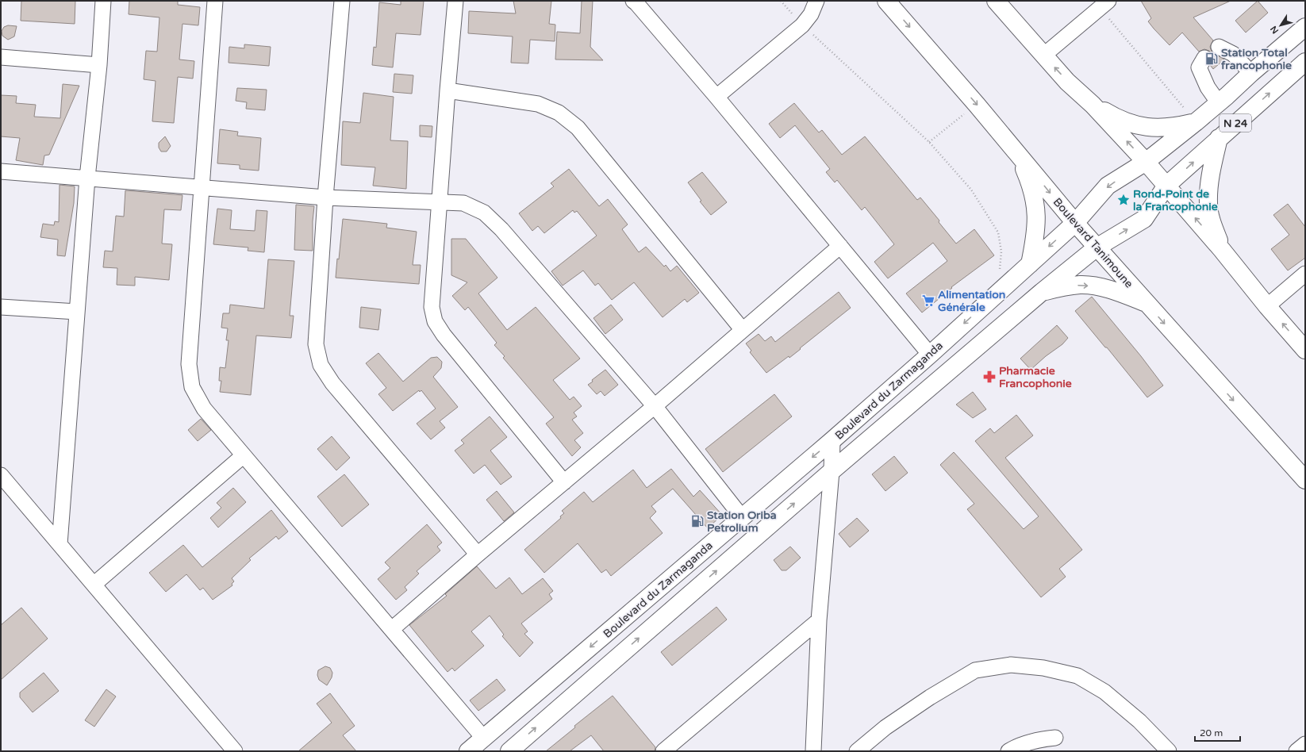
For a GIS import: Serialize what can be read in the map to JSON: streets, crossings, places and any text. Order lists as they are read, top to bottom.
{
  "streets": {
    "main road": ["N 24", "Boulevard Tanimoune", "Boulevard du Zarmaganda"]
  },
  "crossings": [
    ["Boulevard Tanimoune", "Boulevard du Zarmaganda"]
  ],
  "places": {
    "fuel station": ["Station Total francophonie", "Station Oriba Petrolium"],
    "place": ["Rond-Point de la Francophonie"],
    "supermarket": ["Alimentation Générale"],
    "pharmacy": ["Pharmacie Francophonie"]
  },
  "scale_bar": "20 m",
  "north": "bottom left"
}
